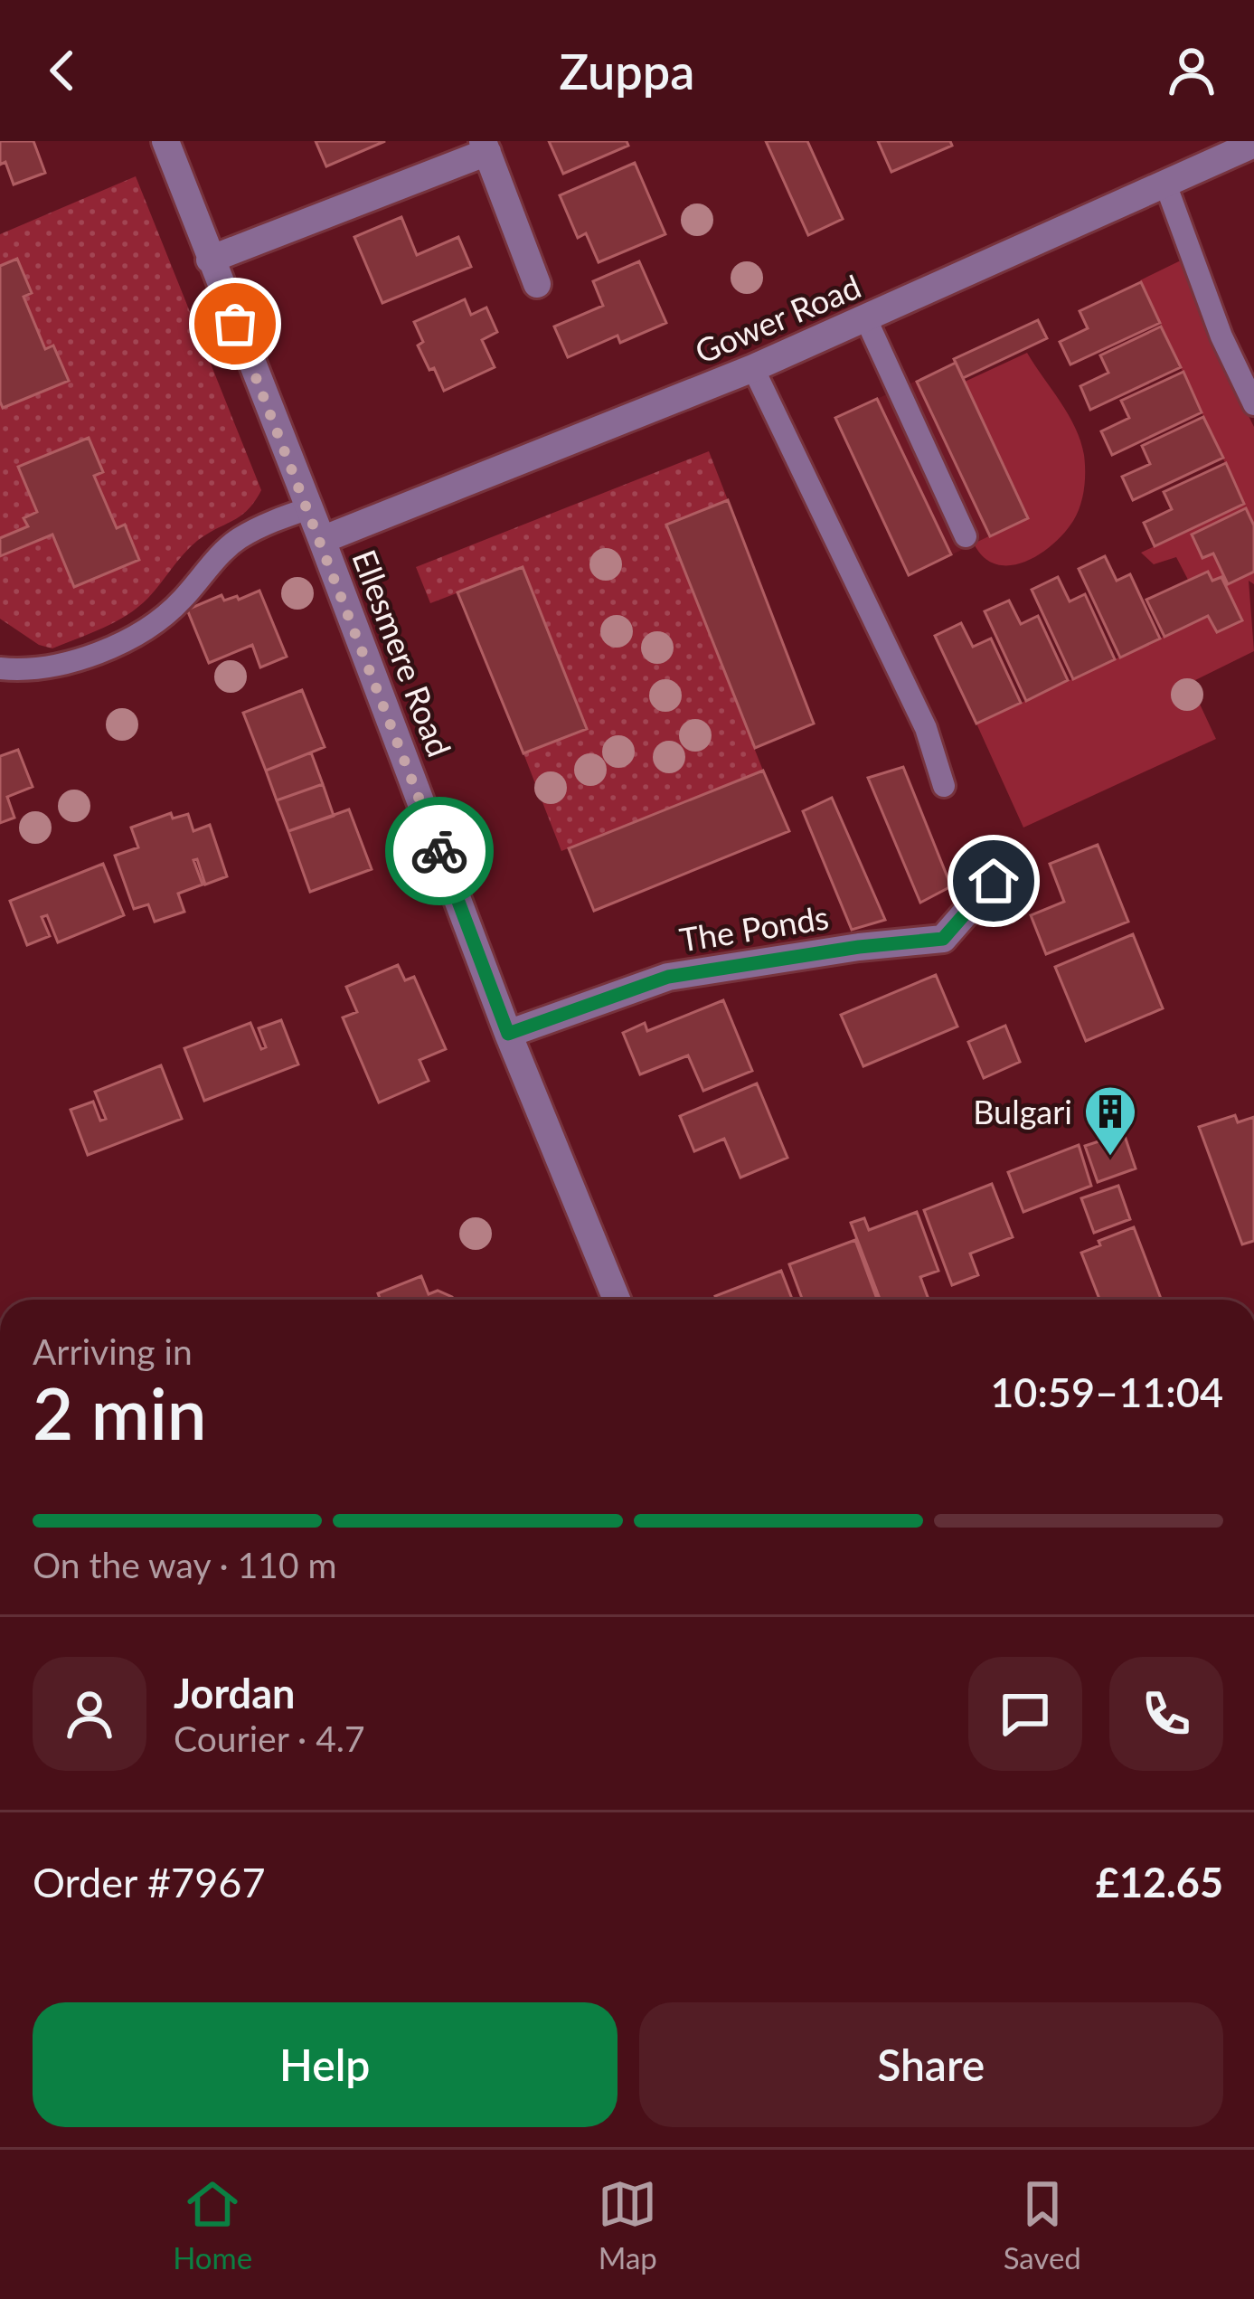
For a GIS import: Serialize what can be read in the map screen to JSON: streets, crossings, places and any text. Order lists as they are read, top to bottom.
{
  "streets": {
    "street": ["Gower Road", "Ellesmere Road", "The Ponds"]
  },
  "crossings": [
    ["Gower Road", "Ellesmere Road"],
    ["Ellesmere Road", "The Ponds"]
  ],
  "places": {
    "building": ["Bulgari"]
  },
  "page": {
    "header": "Zuppa",
    "heading": ["2 min", "Arriving in", "10:59–11:04"],
    "panel": [
      "Jordan",
      "Courier · 4.7",
      "Order #7967",
      "£12.65"
    ],
    "bar": "On the way · 110 m",
    "buttons": ["Help", "Share"],
    "tabs": ["Home", "Map", "Saved"]
  }
}
